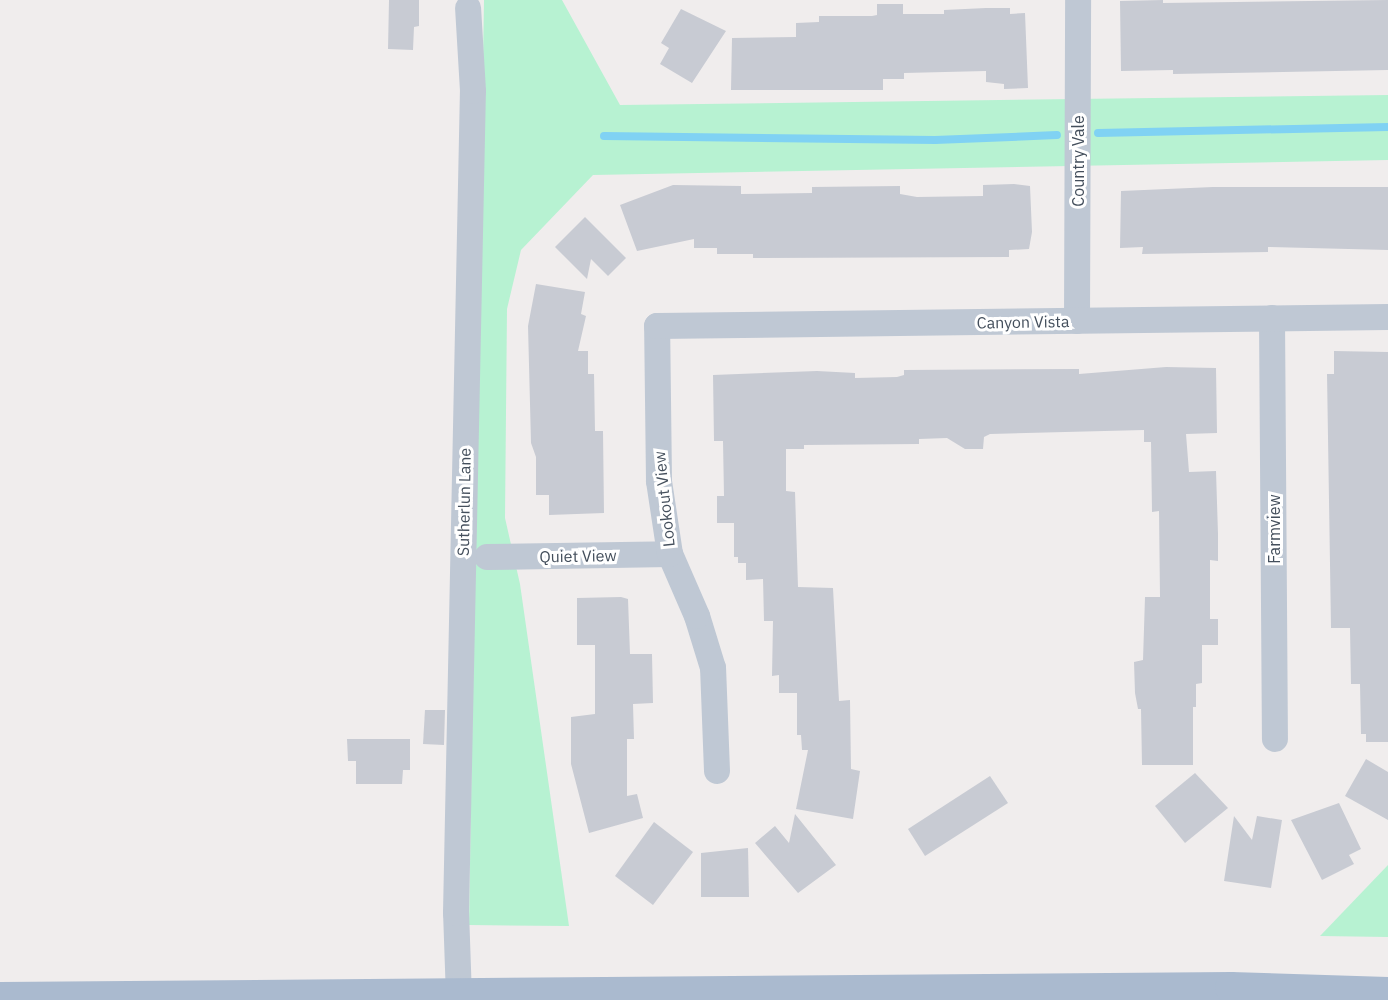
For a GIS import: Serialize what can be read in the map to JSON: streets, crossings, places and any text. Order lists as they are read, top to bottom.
{
  "streets": {
    "street": [
      "Country Vale",
      "Canyon Vista",
      "Lookout View",
      "Sutherlun Lane",
      "Farmview",
      "Quiet View"
    ]
  },
  "crossings": [
    ["Country Vale", "Canyon Vista"],
    ["Canyon Vista", "Lookout View"],
    ["Canyon Vista", "Farmview"],
    ["Lookout View", "Quiet View"]
  ]
}
